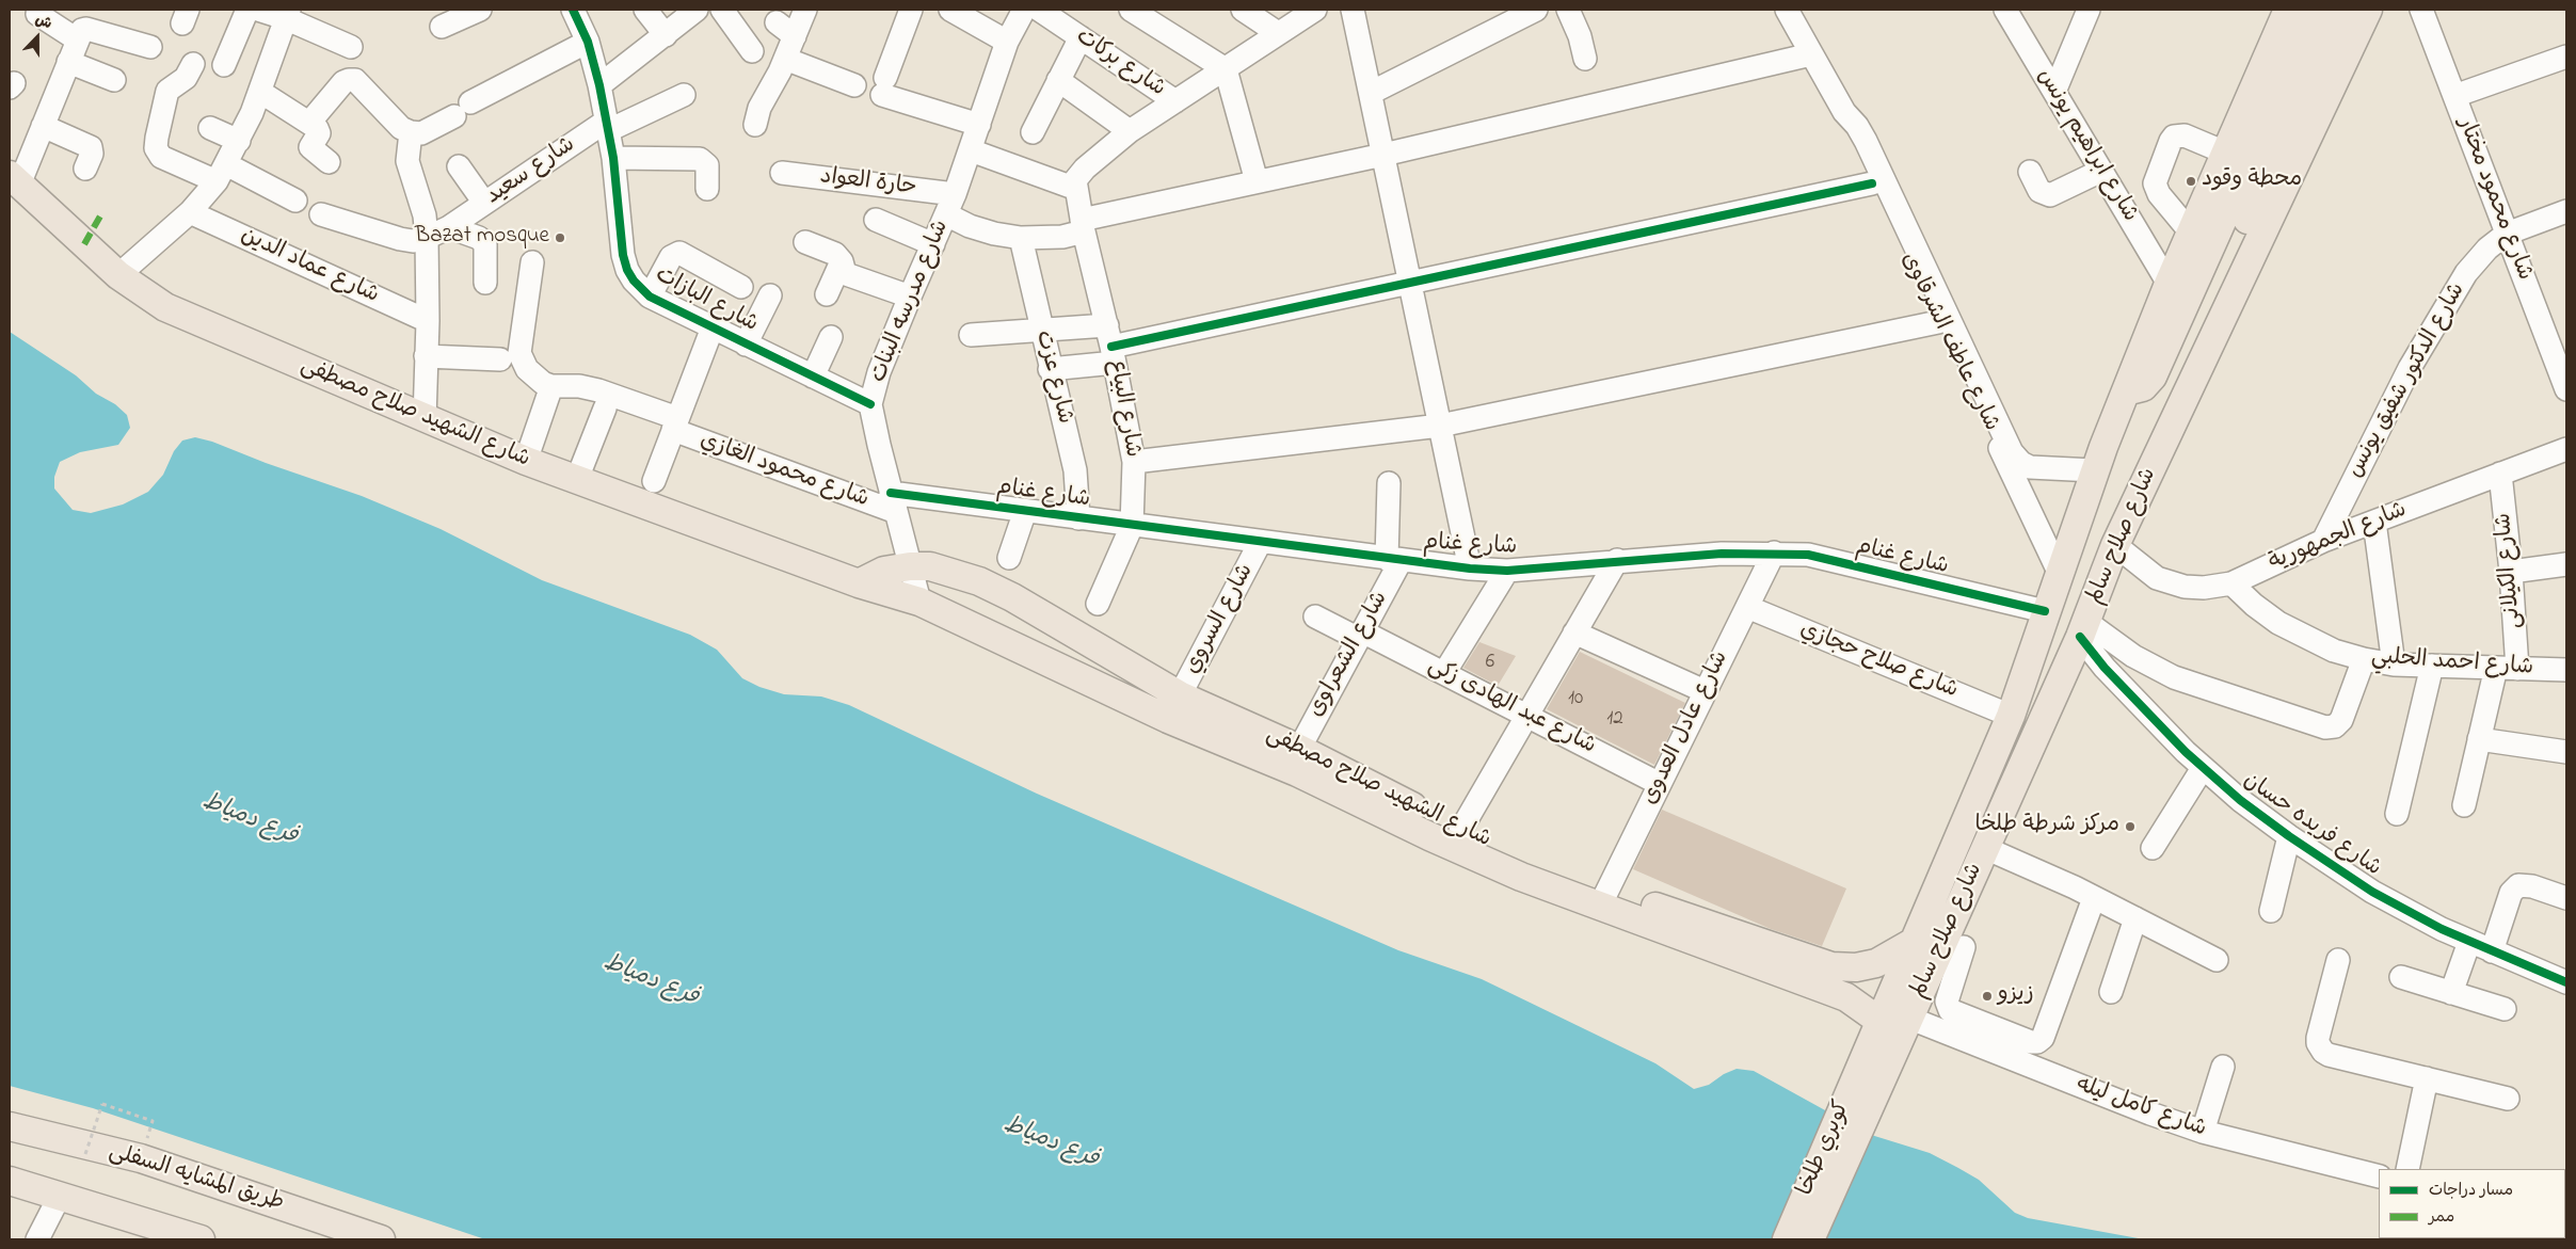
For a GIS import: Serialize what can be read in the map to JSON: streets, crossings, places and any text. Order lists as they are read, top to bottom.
{
  "streets": {
    "main road": [
      "شارع الشهيد صلاح مصطفى",
      "شارع صلاح سالم",
      "كوبري طلخا",
      "طريق المشايه السفلى"
    ],
    "street": [
      "شارع بركات",
      "شارع ابراهيم يونس",
      "شارع سعيد",
      "حارة العواد",
      "شارع محمود مختار",
      "شارع عماد الدين",
      "شارع البازات",
      "شارع مدرسه البنات",
      "شارع عاطف الشرقاوى",
      "شارع عزت",
      "شارع الدكتور شفيق يونس",
      "شارع البياع",
      "شارع محمود الغازي",
      "شارع غنام",
      "شارع الجمهورية",
      "شارع الكيلانى",
      "شارع السروي",
      "شارع الشعراوى",
      "شارع صلاح حجازي",
      "شارع احمد الحلبي",
      "شارع عبد الهادى زكى",
      "شارع عادل العدوى",
      "شارع فريده حسان",
      "شارع كامل ليله"
    ]
  },
  "crossings": [
    ["شارع ابراهيم يونس", "شارع صلاح سالم"],
    ["شارع سعيد", "شارع البازات"],
    ["حارة العواد", "شارع مدرسه البنات"],
    ["شارع محمود مختار", "شارع الدكتور شفيق يونس"],
    ["شارع البازات", "شارع مدرسه البنات"],
    ["شارع مدرسه البنات", "شارع الشهيد صلاح مصطفى"],
    ["شارع مدرسه البنات", "شارع محمود الغازي"],
    ["شارع مدرسه البنات", "شارع غنام"],
    ["شارع عاطف الشرقاوى", "شارع صلاح سالم"],
    ["شارع عزت", "شارع غنام"],
    ["شارع الدكتور شفيق يونس", "شارع الجمهورية"],
    ["شارع البياع", "شارع غنام"],
    ["شارع الشهيد صلاح مصطفى", "شارع صلاح سالم"],
    ["شارع الشهيد صلاح مصطفى", "شارع السروي"],
    ["شارع الشهيد صلاح مصطفى", "شارع الشعراوى"],
    ["شارع الشهيد صلاح مصطفى", "شارع عادل العدوى"],
    ["شارع محمود الغازي", "شارع غنام"],
    ["شارع غنام", "شارع صلاح سالم"],
    ["شارع غنام", "شارع السروي"],
    ["شارع غنام", "شارع الشعراوى"],
    ["شارع غنام", "شارع عادل العدوى"],
    ["شارع صلاح سالم", "شارع الجمهورية"],
    ["شارع صلاح سالم", "شارع صلاح حجازي"],
    ["شارع صلاح سالم", "شارع فريده حسان"],
    ["شارع صلاح سالم", "شارع كامل ليله"],
    ["شارع صلاح سالم", "كوبري طلخا"],
    ["شارع الجمهورية", "شارع الكيلانى"],
    ["شارع الجمهورية", "شارع احمد الحلبي"],
    ["شارع الكيلانى", "شارع احمد الحلبي"],
    ["شارع الشعراوى", "شارع عبد الهادى زكى"],
    ["شارع صلاح حجازي", "شارع عادل العدوى"],
    ["شارع عبد الهادى زكى", "شارع عادل العدوى"]
  ],
  "water": ["فرع دمياط"],
  "places": [
    "محطة وقود",
    "Bazat mosque",
    "مركز شرطة طلخا",
    "زيزو"
  ],
  "house_numbers": ["6", "10", "12"],
  "legend": ["مسار دراجات", "ممر"],
  "north": "top"
}
